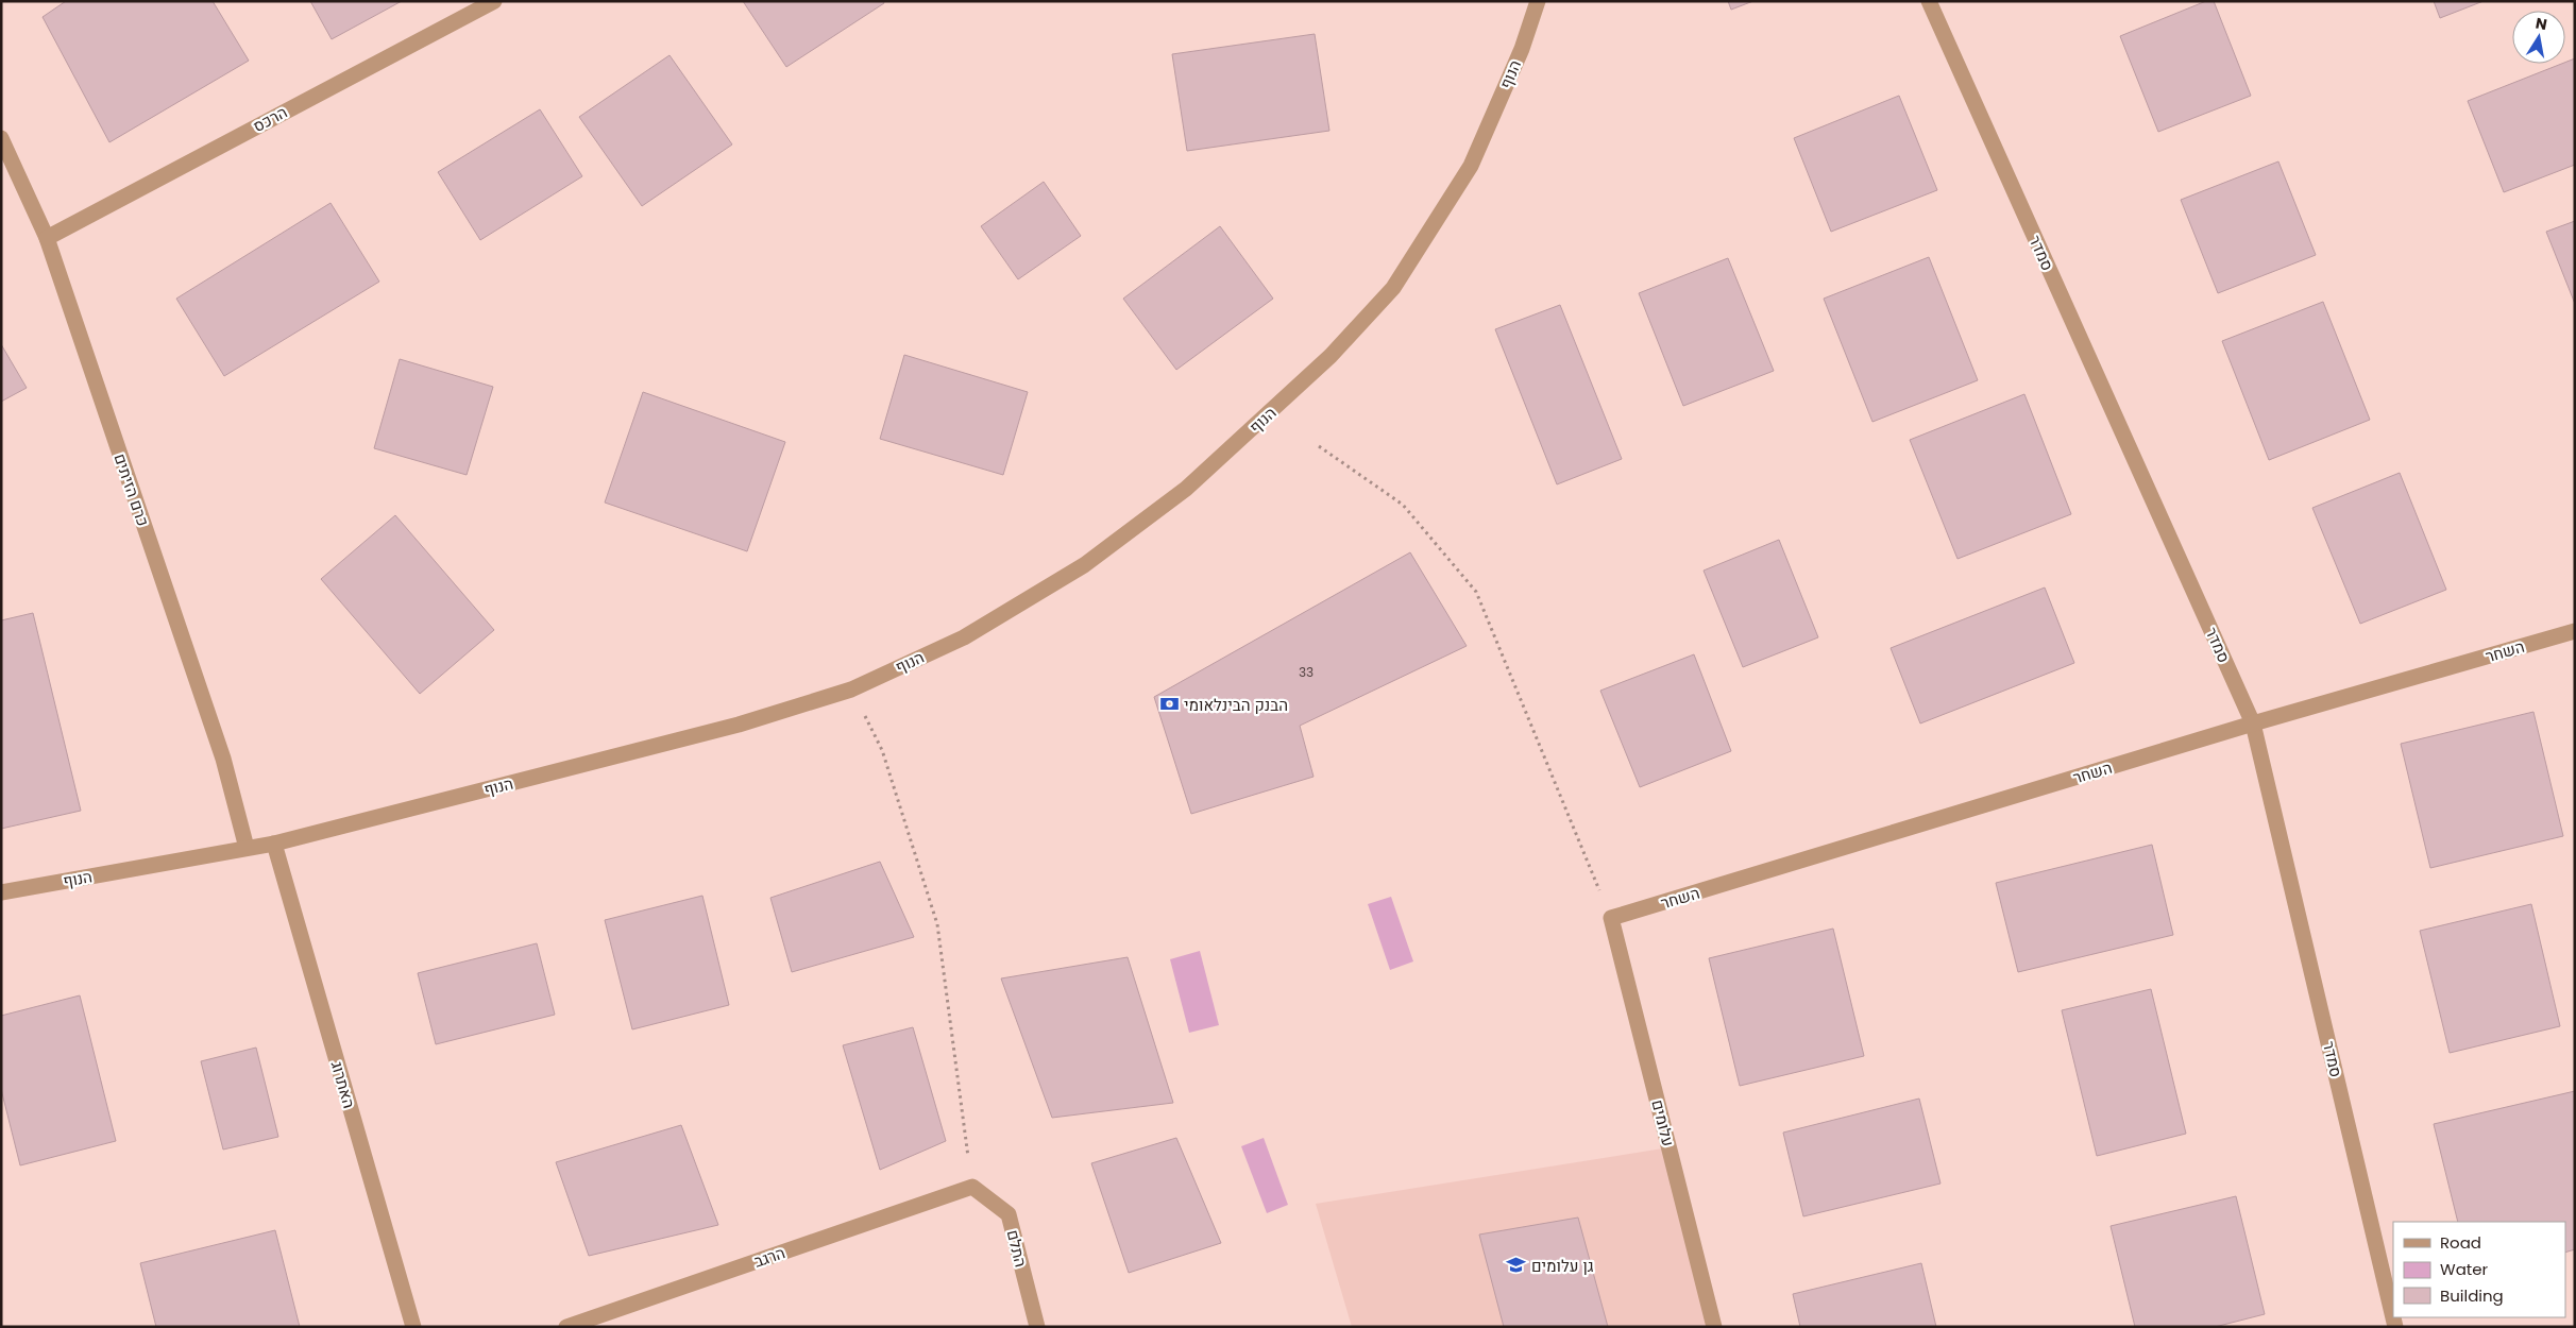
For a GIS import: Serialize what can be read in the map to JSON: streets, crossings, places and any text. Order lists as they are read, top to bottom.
{
  "streets": {
    "street": [
      "הנוף",
      "הרכס",
      "סמדר",
      "כרם הזיתים",
      "השחר",
      "האתרוג",
      "עלומים",
      "התלם",
      "הרגב"
    ]
  },
  "crossings": [
    ["הנוף", "כרם הזיתים"],
    ["הנוף", "האתרוג"],
    ["הרכס", "כרם הזיתים"],
    ["סמדר", "השחר"],
    ["השחר", "עלומים"],
    ["התלם", "הרגב"]
  ],
  "places": {
    "bank": ["הבנק הבינלאומי"],
    "school or university": ["גן עלומים"]
  },
  "house_numbers": ["33"],
  "legend": ["Road", "Water", "Building"],
  "north": "top"
}
